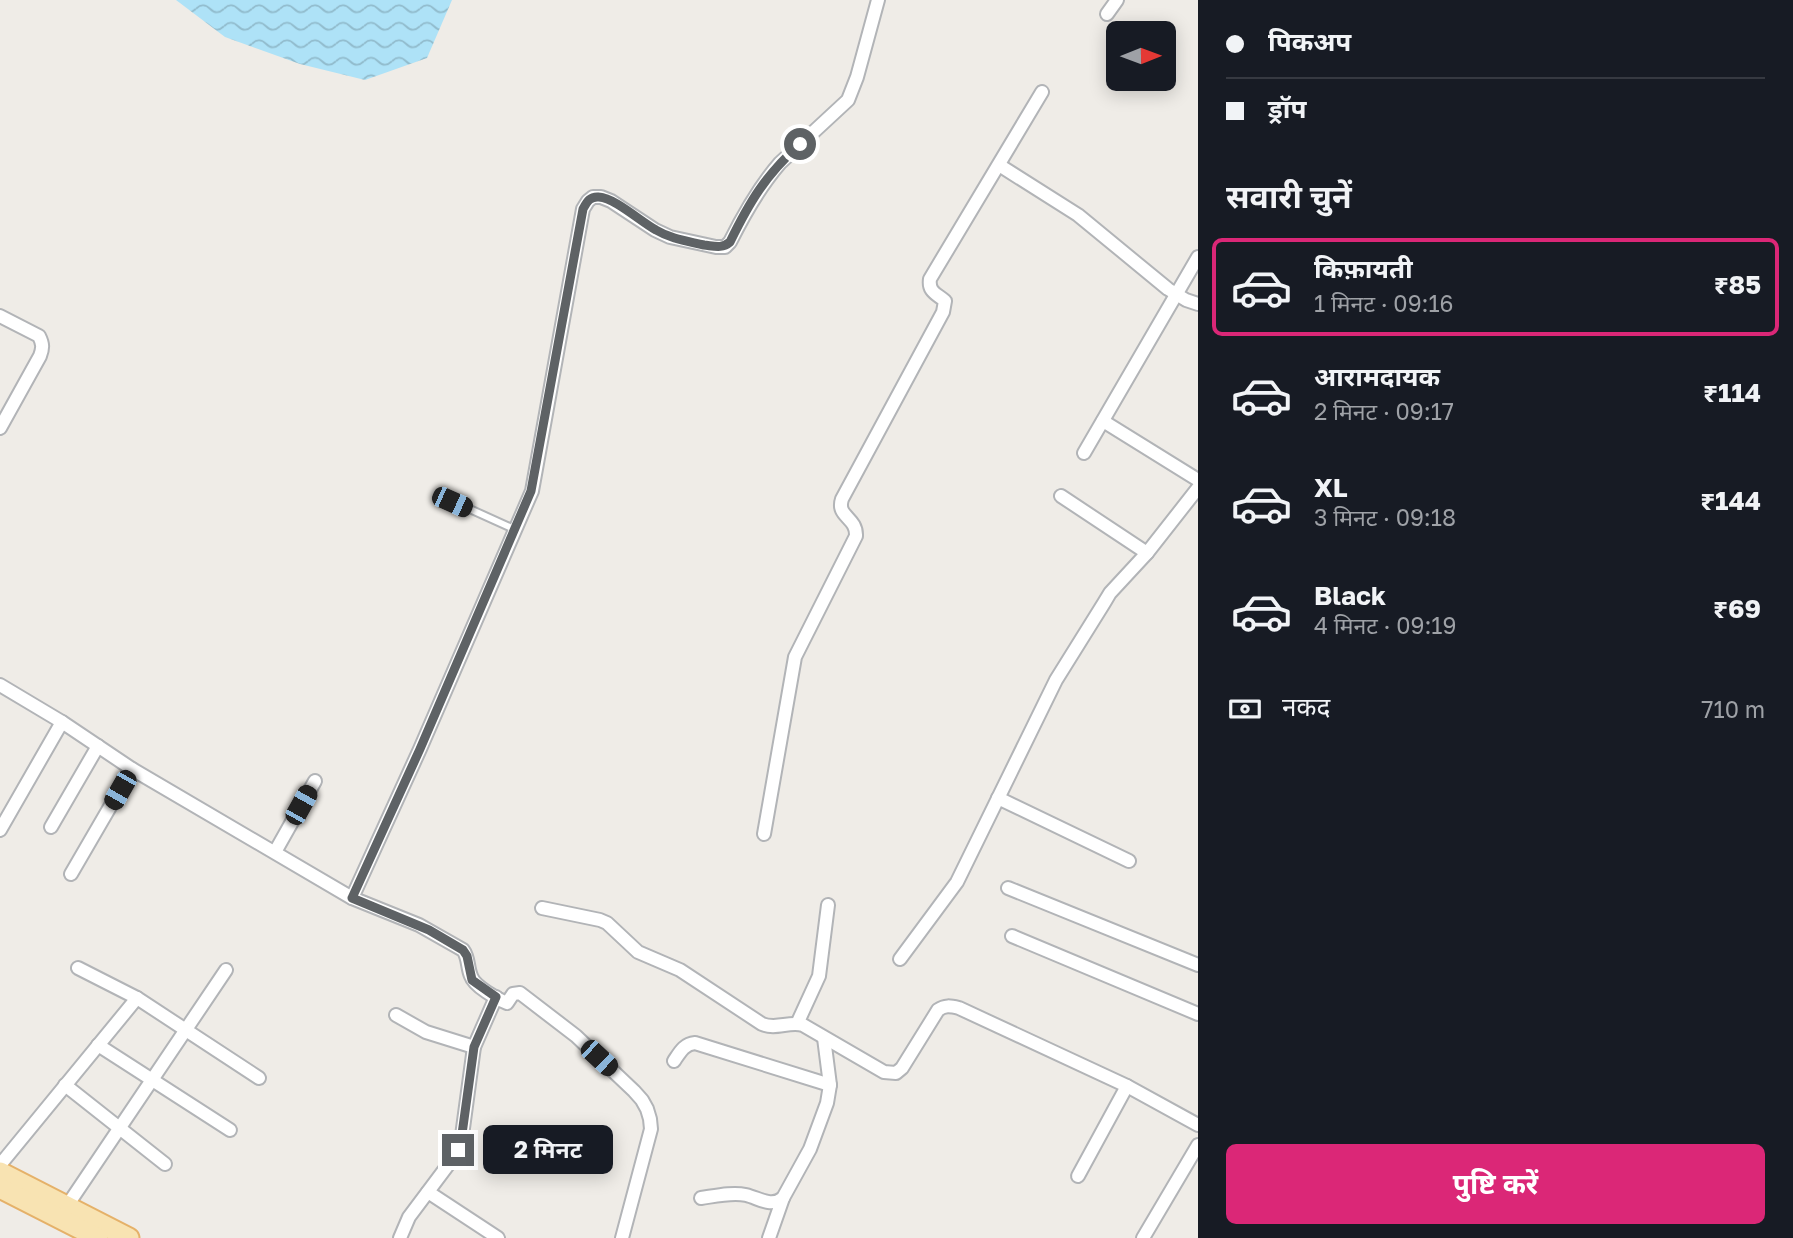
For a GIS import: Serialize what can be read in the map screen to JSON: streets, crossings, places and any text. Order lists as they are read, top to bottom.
{
  "north": "right",
  "page": {
    "banner": ["पिकअप", "ड्रॉप"],
    "heading": "सवारी चुनें",
    "list": [
      {
        "name": "किफ़ायती",
        "note": "1 मिनट · 09:16",
        "value": "₹85"
      },
      {
        "name": "आरामदायक",
        "note": "2 मिनट · 09:17",
        "value": "₹114"
      },
      {
        "name": "XL",
        "note": "3 मिनट · 09:18",
        "value": "₹144"
      },
      {
        "name": "Black",
        "note": "4 मिनट · 09:19",
        "value": "₹69"
      }
    ],
    "pay": ["नकद", "710 m"],
    "bubble": "2 मिनट",
    "buttons": "पुष्टि करें"
  }
}
